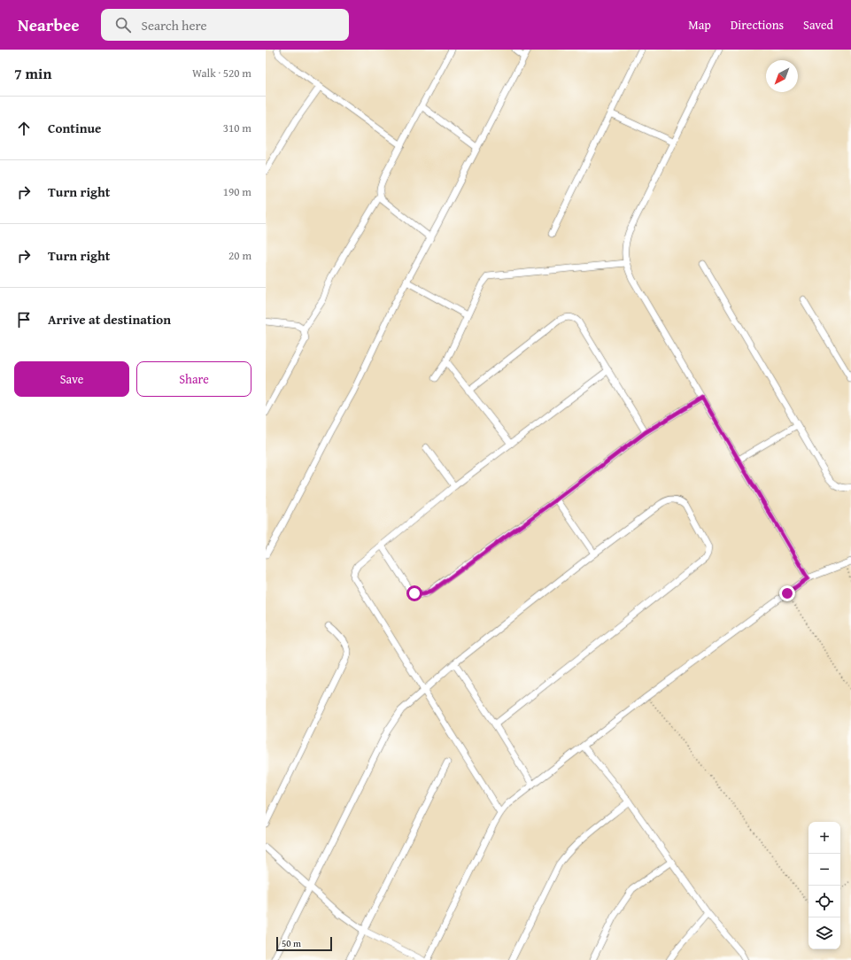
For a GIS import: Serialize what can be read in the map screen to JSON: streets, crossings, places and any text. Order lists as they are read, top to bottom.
{
  "scale_bar": "50 m",
  "north": "bottom left",
  "page": {
    "header": "Nearbee",
    "search": "Search here",
    "nav": ["Map", "Directions", "Saved"],
    "heading": ["7 min", "Walk · 520 m"],
    "list": [
      ["Continue", "310 m"],
      ["Turn right", "190 m"],
      ["Turn right", "20 m"],
      "Arrive at destination"
    ],
    "buttons": ["Save", "Share"],
    "map_buttons": ["+", "−"],
    "scale": "50 m"
  }
}
